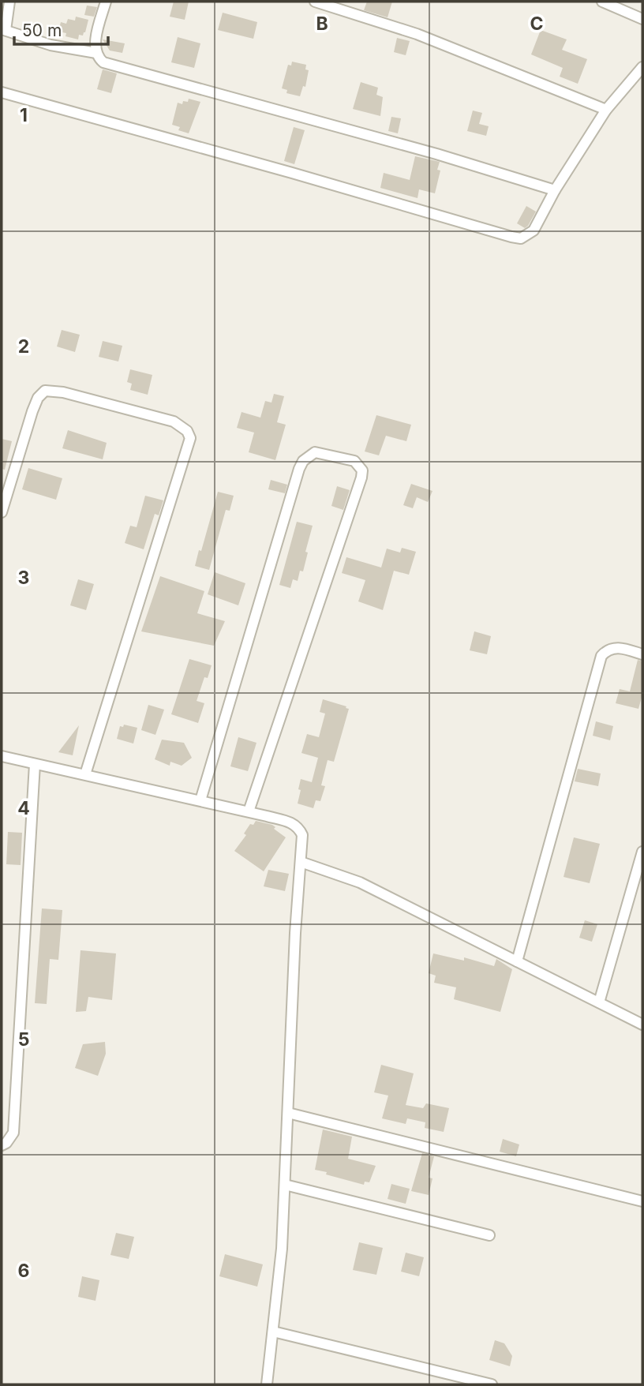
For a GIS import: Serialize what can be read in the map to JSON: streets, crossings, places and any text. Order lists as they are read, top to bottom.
{
  "scale_bar": "50 m",
  "grid": {
    "columns": ["B", "C"],
    "rows": [
      "1",
      "2",
      "3",
      "4",
      "5",
      "6"
    ]
  }
}
